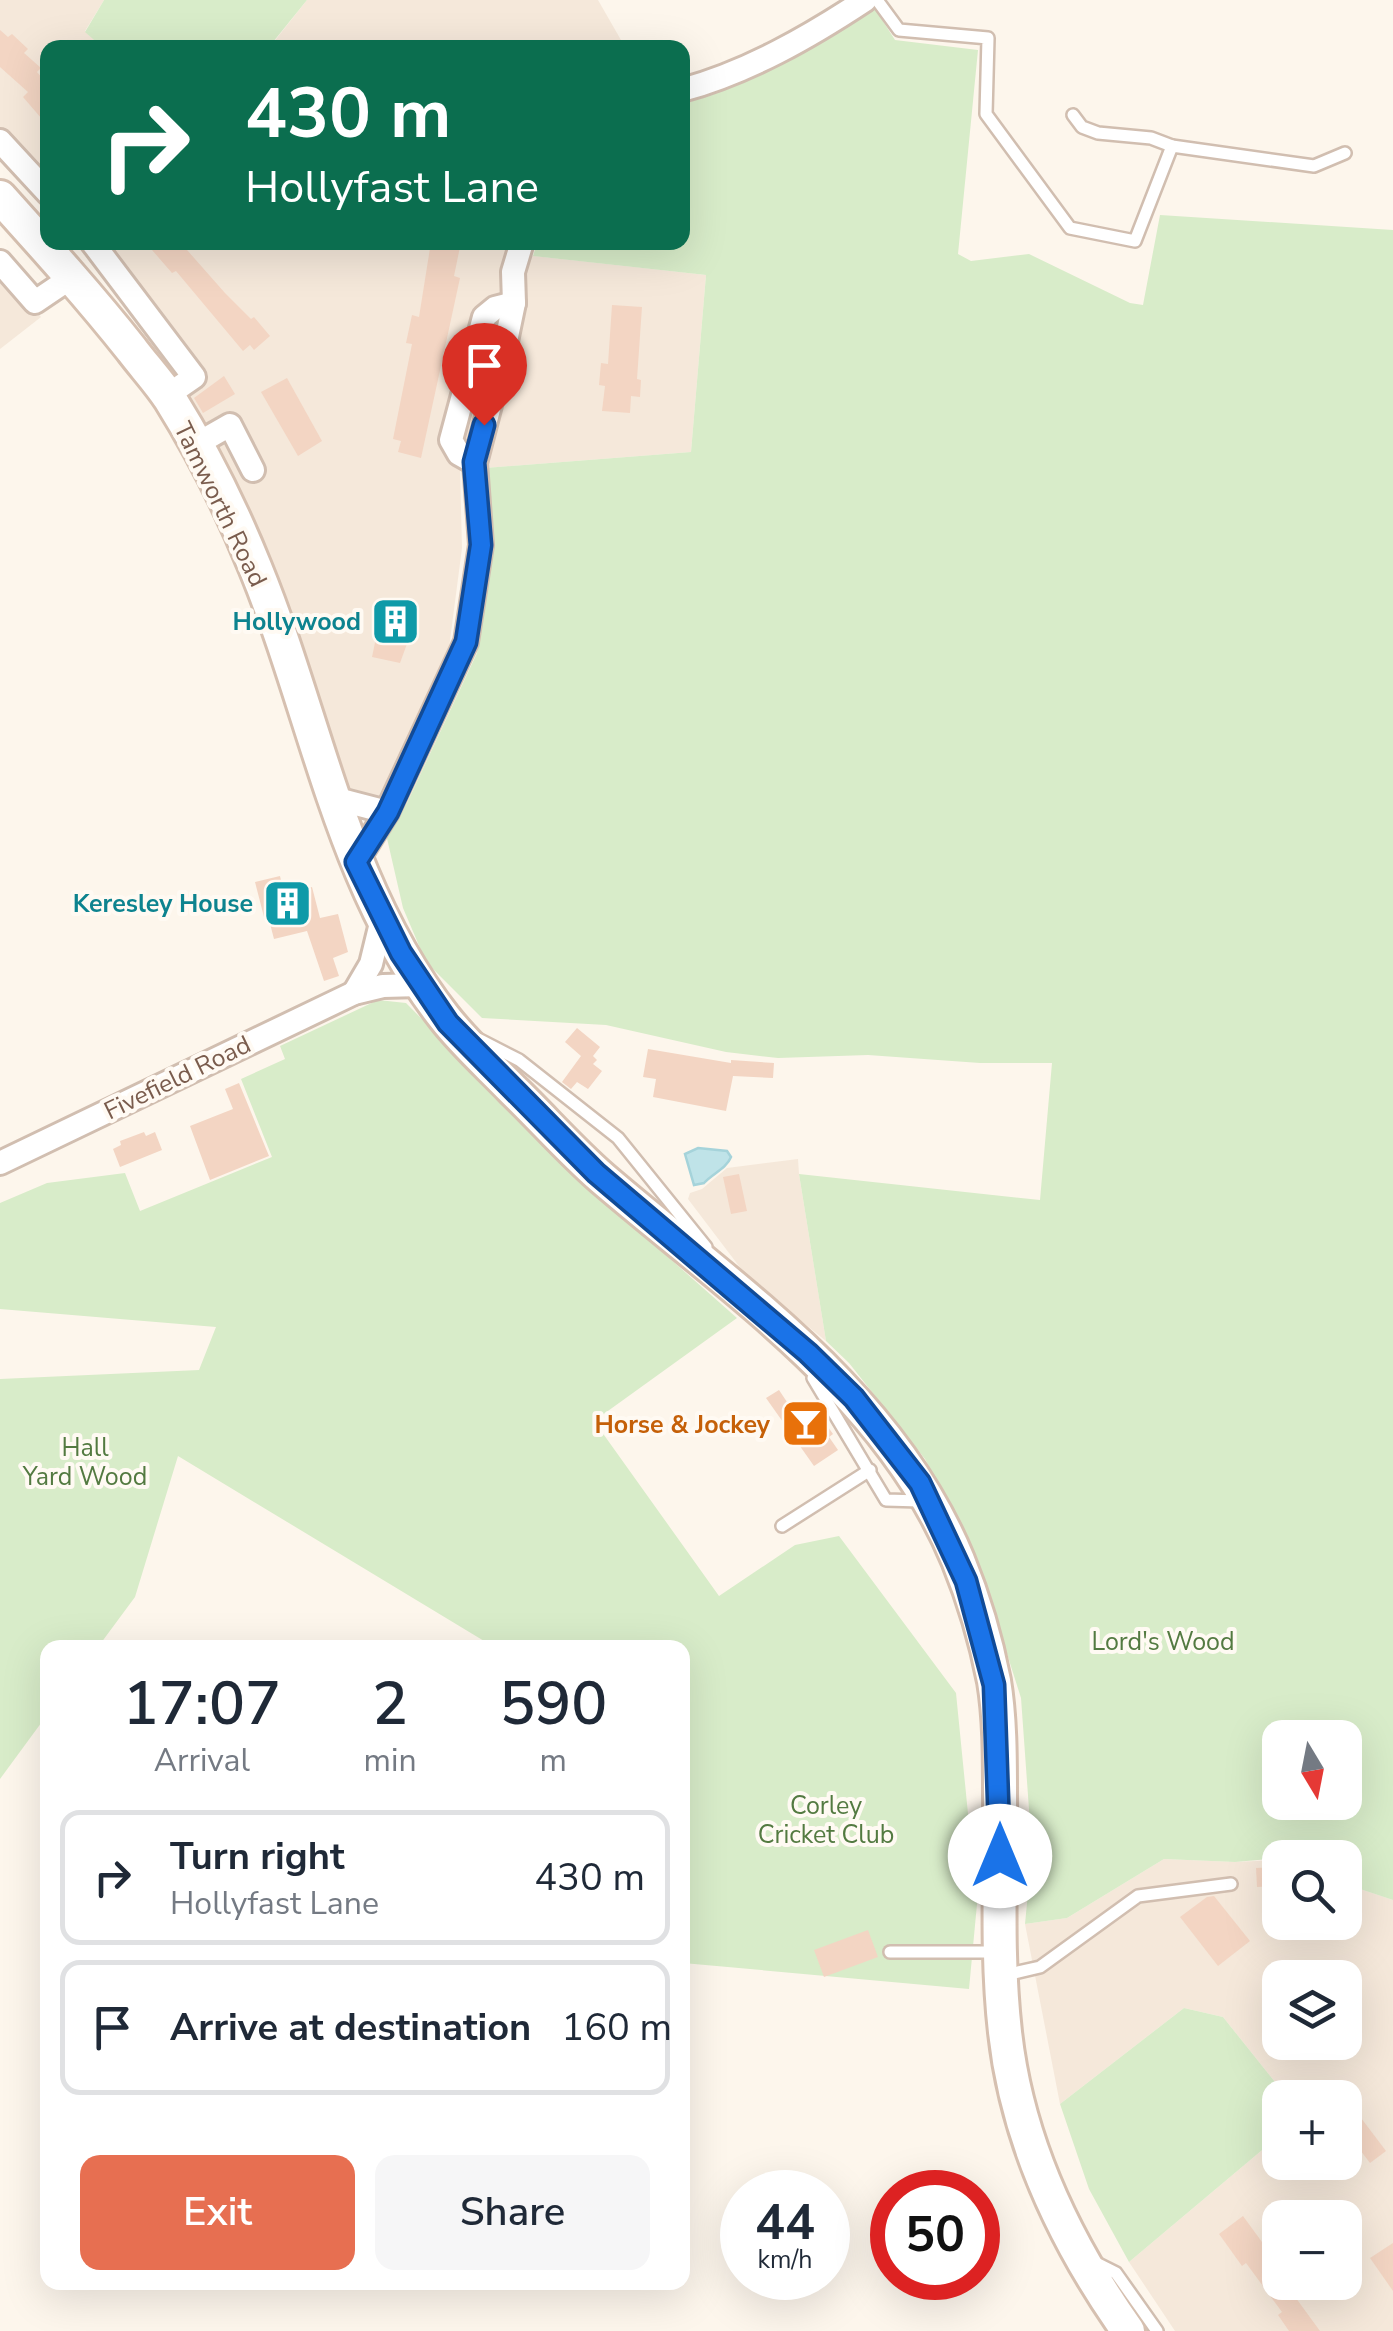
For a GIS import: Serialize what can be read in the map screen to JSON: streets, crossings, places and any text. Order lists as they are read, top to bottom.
{
  "streets": {
    "main road": ["Tamworth Road"],
    "street": ["Fivefield Road"]
  },
  "crossings": [
    ["Tamworth Road", "Fivefield Road"]
  ],
  "parks": ["Hall Yard Wood", "Lord's Wood", "Corley Cricket Club"],
  "places": {
    "building": ["Hollywood", "Keresley House"],
    "bar": ["Horse & Jockey"]
  },
  "north": "bottom",
  "page": {
    "turn": ["430 m", "Hollyfast Lane"],
    "eta": [
      "17:07",
      "Arrival",
      "2",
      "min",
      "590",
      "m"
    ],
    "map_buttons": ["+", "−"],
    "list": [
      {
        "name": "Turn right",
        "note": "Hollyfast Lane",
        "value": "430 m"
      },
      {
        "name": "Arrive at destination",
        "value": "160 m"
      }
    ],
    "buttons": ["Exit", "Share"],
    "speed": "44 km/h",
    "limit": "50"
  }
}
